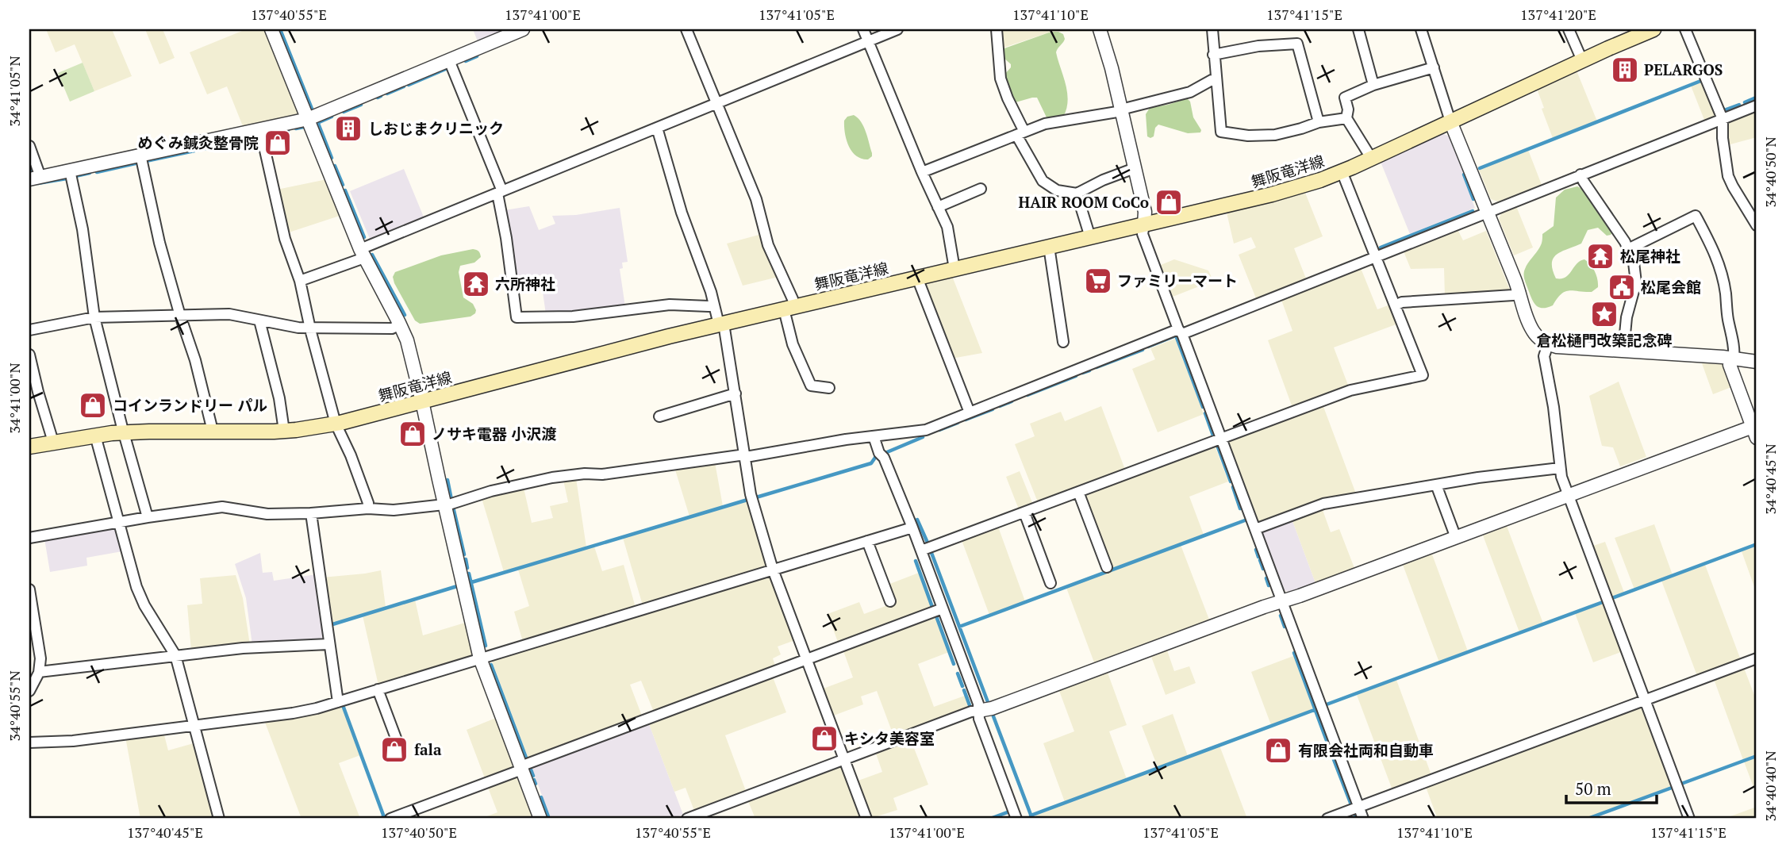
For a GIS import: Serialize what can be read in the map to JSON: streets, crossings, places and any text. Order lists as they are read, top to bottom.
{
  "streets": {
    "main road": ["舞阪竜洋線"]
  },
  "places": {
    "building": ["PELARGOS", "しおじまクリニック"],
    "shop": [
      "めぐみ鍼灸整骨院",
      "HAIR ROOM CoCo",
      "コインランドリー パル",
      "ノサキ電器 小沢渡",
      "キシタ美容室",
      "fala",
      "有限会社両和自動車"
    ],
    "temple": ["松尾神社", "六所神社"],
    "supermarket": ["ファミリーマート"],
    "public building": ["松尾会館"],
    "place": ["倉松樋門改築記念碑"]
  },
  "scale_bar": "50 m",
  "coordinates": [
    "137°40'55\"E",
    "137°41'00\"E",
    "137°41'05\"E",
    "137°41'10\"E",
    "137°41'15\"E",
    "137°41'20\"E",
    "34°41'05\"N",
    "34°40'50\"N",
    "34°41'00\"N",
    "34°40'45\"N",
    "34°40'55\"N",
    "34°40'40\"N",
    "137°40'45\"E",
    "137°40'50\"E"
  ]
}
